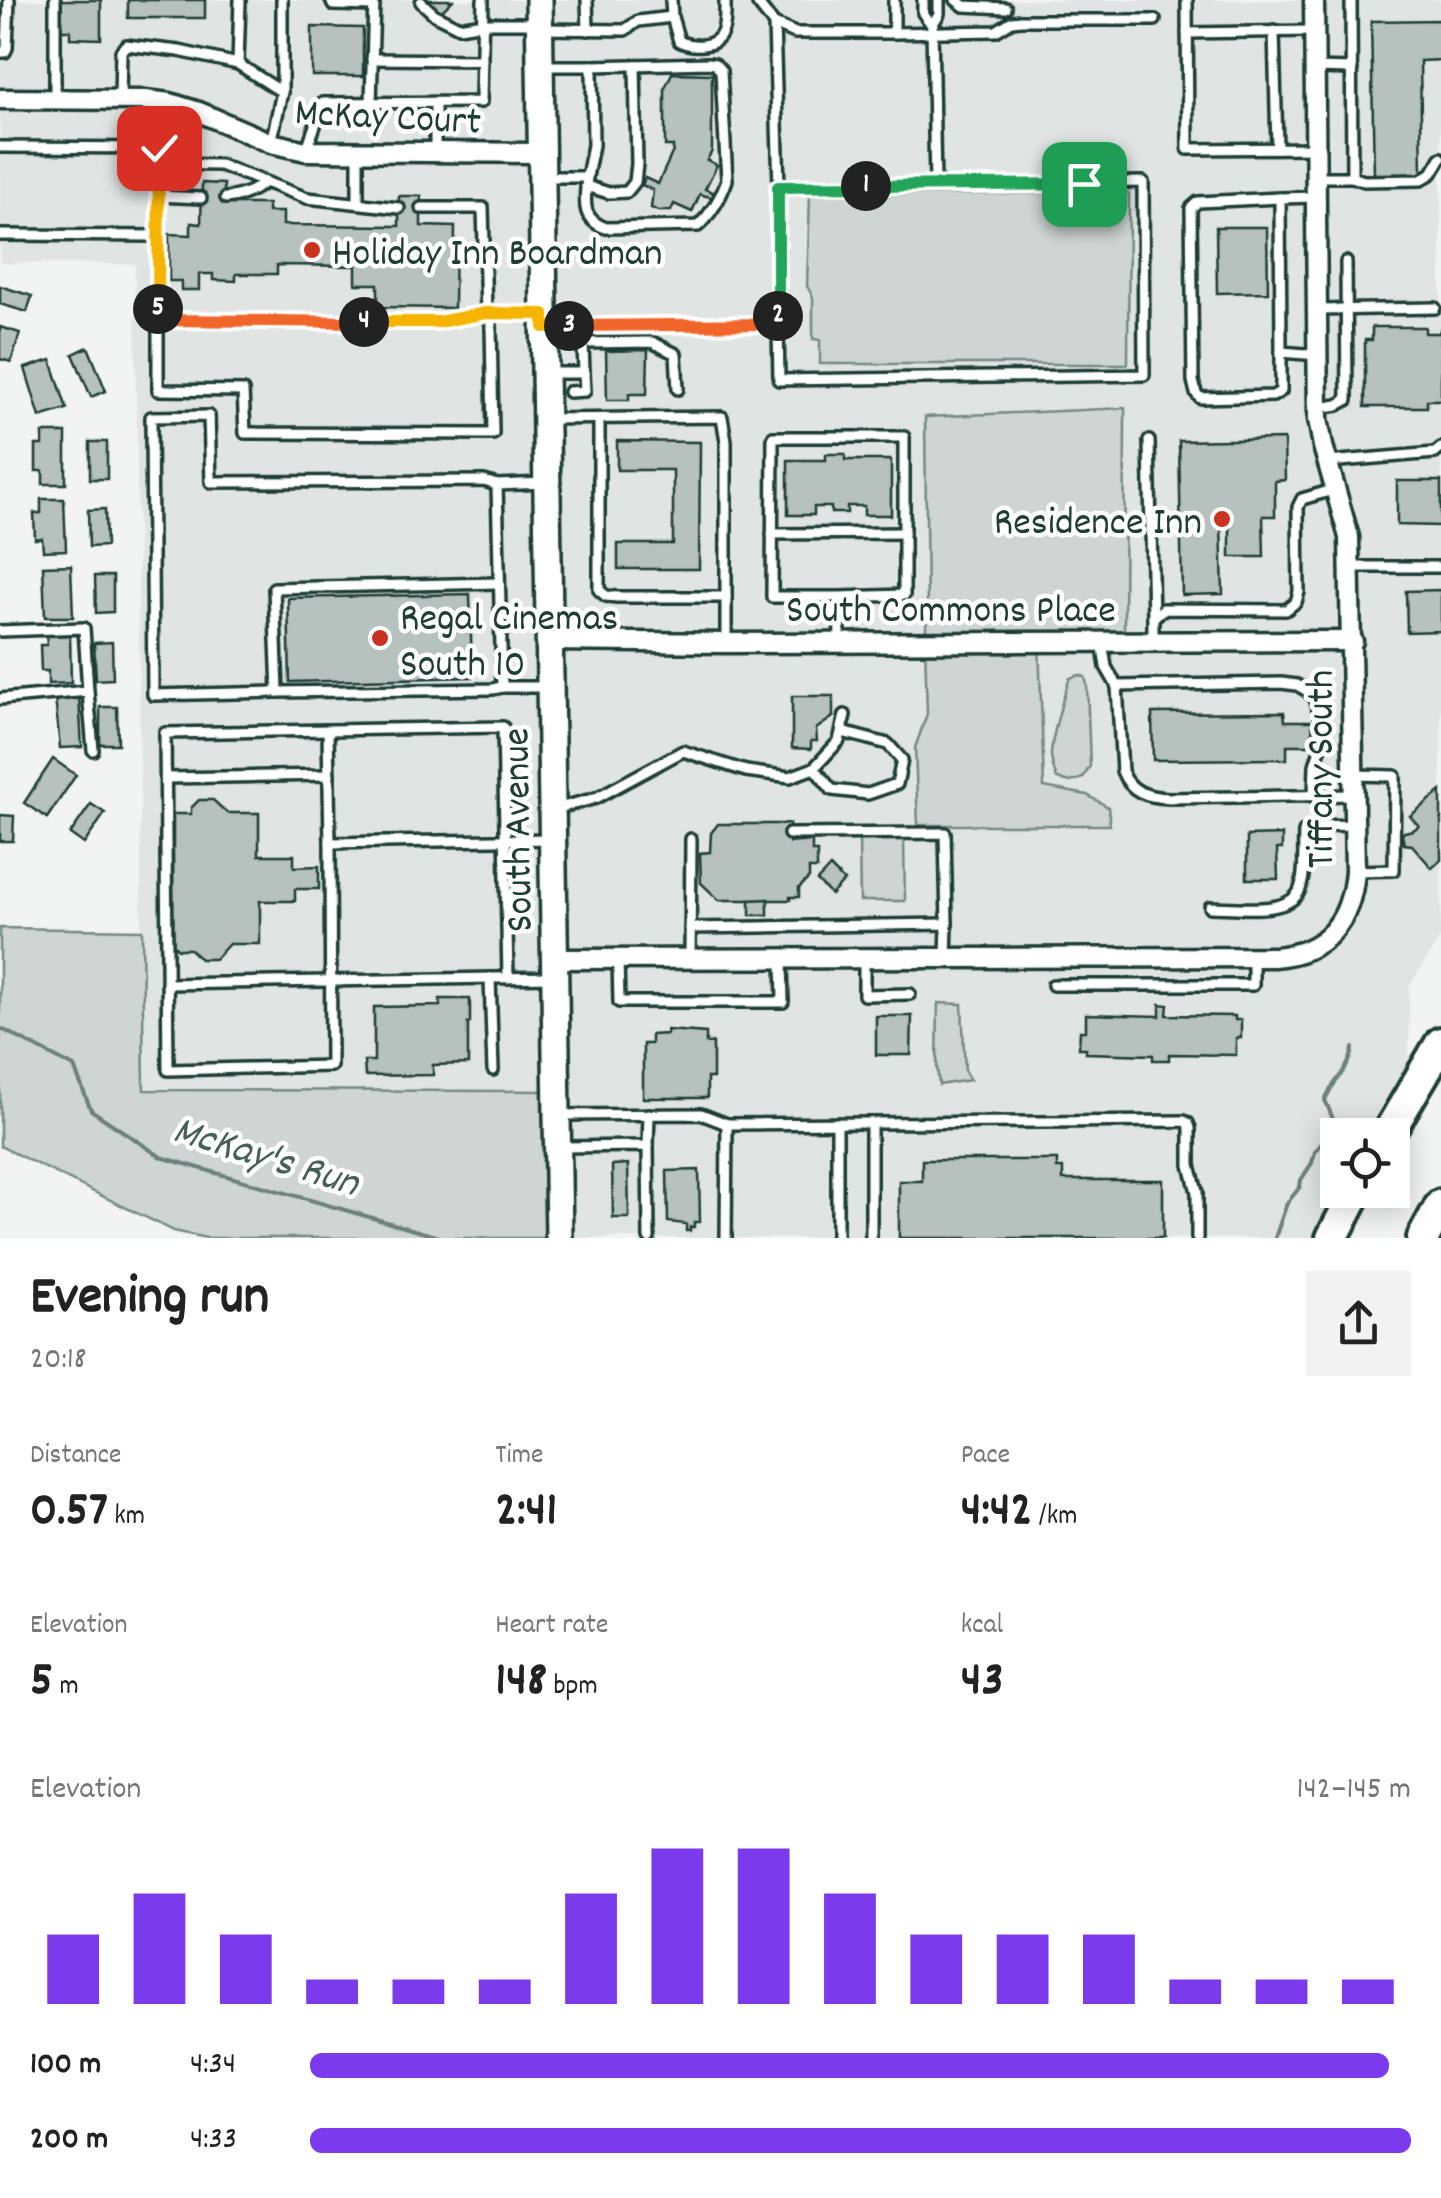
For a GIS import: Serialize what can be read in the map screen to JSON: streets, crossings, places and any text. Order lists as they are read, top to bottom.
{
  "streets": {
    "main road": ["South Avenue"],
    "street": ["McKay Court", "South Commons Place", "Tiffany South"]
  },
  "crossings": [
    ["McKay Court", "South Avenue"],
    ["South Commons Place", "Tiffany South"],
    ["South Commons Place", "South Avenue"],
    ["Tiffany South", "South Avenue"]
  ],
  "water": ["McKay's Run"],
  "places": ["Holiday Inn Boardman", "Residence Inn", "Regal Cinemas South 10"],
  "page": {
    "pins": [
      "1",
      "5",
      "2",
      "4",
      "3"
    ],
    "heading": ["Evening run", "20:18"],
    "stats": [
      ["Distance", "0.57 km"],
      ["Time", "2:41"],
      ["Pace", "4:42 /km"],
      ["Elevation", "5 m"],
      ["Heart rate", "148 bpm"],
      ["kcal", "43"]
    ],
    "chart": ["Elevation", "142–145 m"],
    "list": [
      {
        "name": "100 m",
        "note": "4:34"
      },
      {
        "name": "200 m",
        "note": "4:33"
      }
    ]
  }
}
